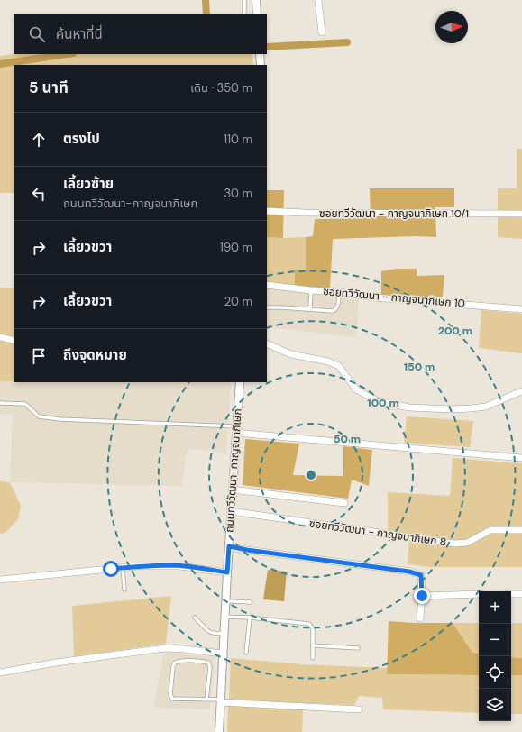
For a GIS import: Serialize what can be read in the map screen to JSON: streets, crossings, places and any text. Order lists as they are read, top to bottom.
{
  "streets": {
    "street": [
      "ซอยทวีวัฒนา - กาญจนาภิเษก 10/1",
      "ซอยทวีวัฒนา - กาญจนาภิเษก 10",
      "ถนนทวีวัฒนา-กาญจนาภิเษก",
      "ซอยทวีวัฒนา - กาญจนาภิเษก 8"
    ]
  },
  "crossings": [
    ["ถนนทวีวัฒนา-กาญจนาภิเษก", "ซอยทวีวัฒนา - กาญจนาภิเษก 8"]
  ],
  "north": "right",
  "page": {
    "search": "ค้นหาที่นี่",
    "heading": ["5 นาที", "เดิน · 350 m"],
    "list": [
      ["ตรงไป", "110 m"],
      ["เลี้ยวซ้าย", "ถนนทวีวัฒนา-กาญจนาภิเษก", "30 m"],
      ["เลี้ยวขวา", "190 m"],
      ["เลี้ยวขวา", "20 m"],
      "ถึงจุดหมาย"
    ],
    "map_buttons": ["+", "−"]
  },
  "rings": [
    "200 m",
    "150 m",
    "100 m",
    "50 m"
  ]
}
